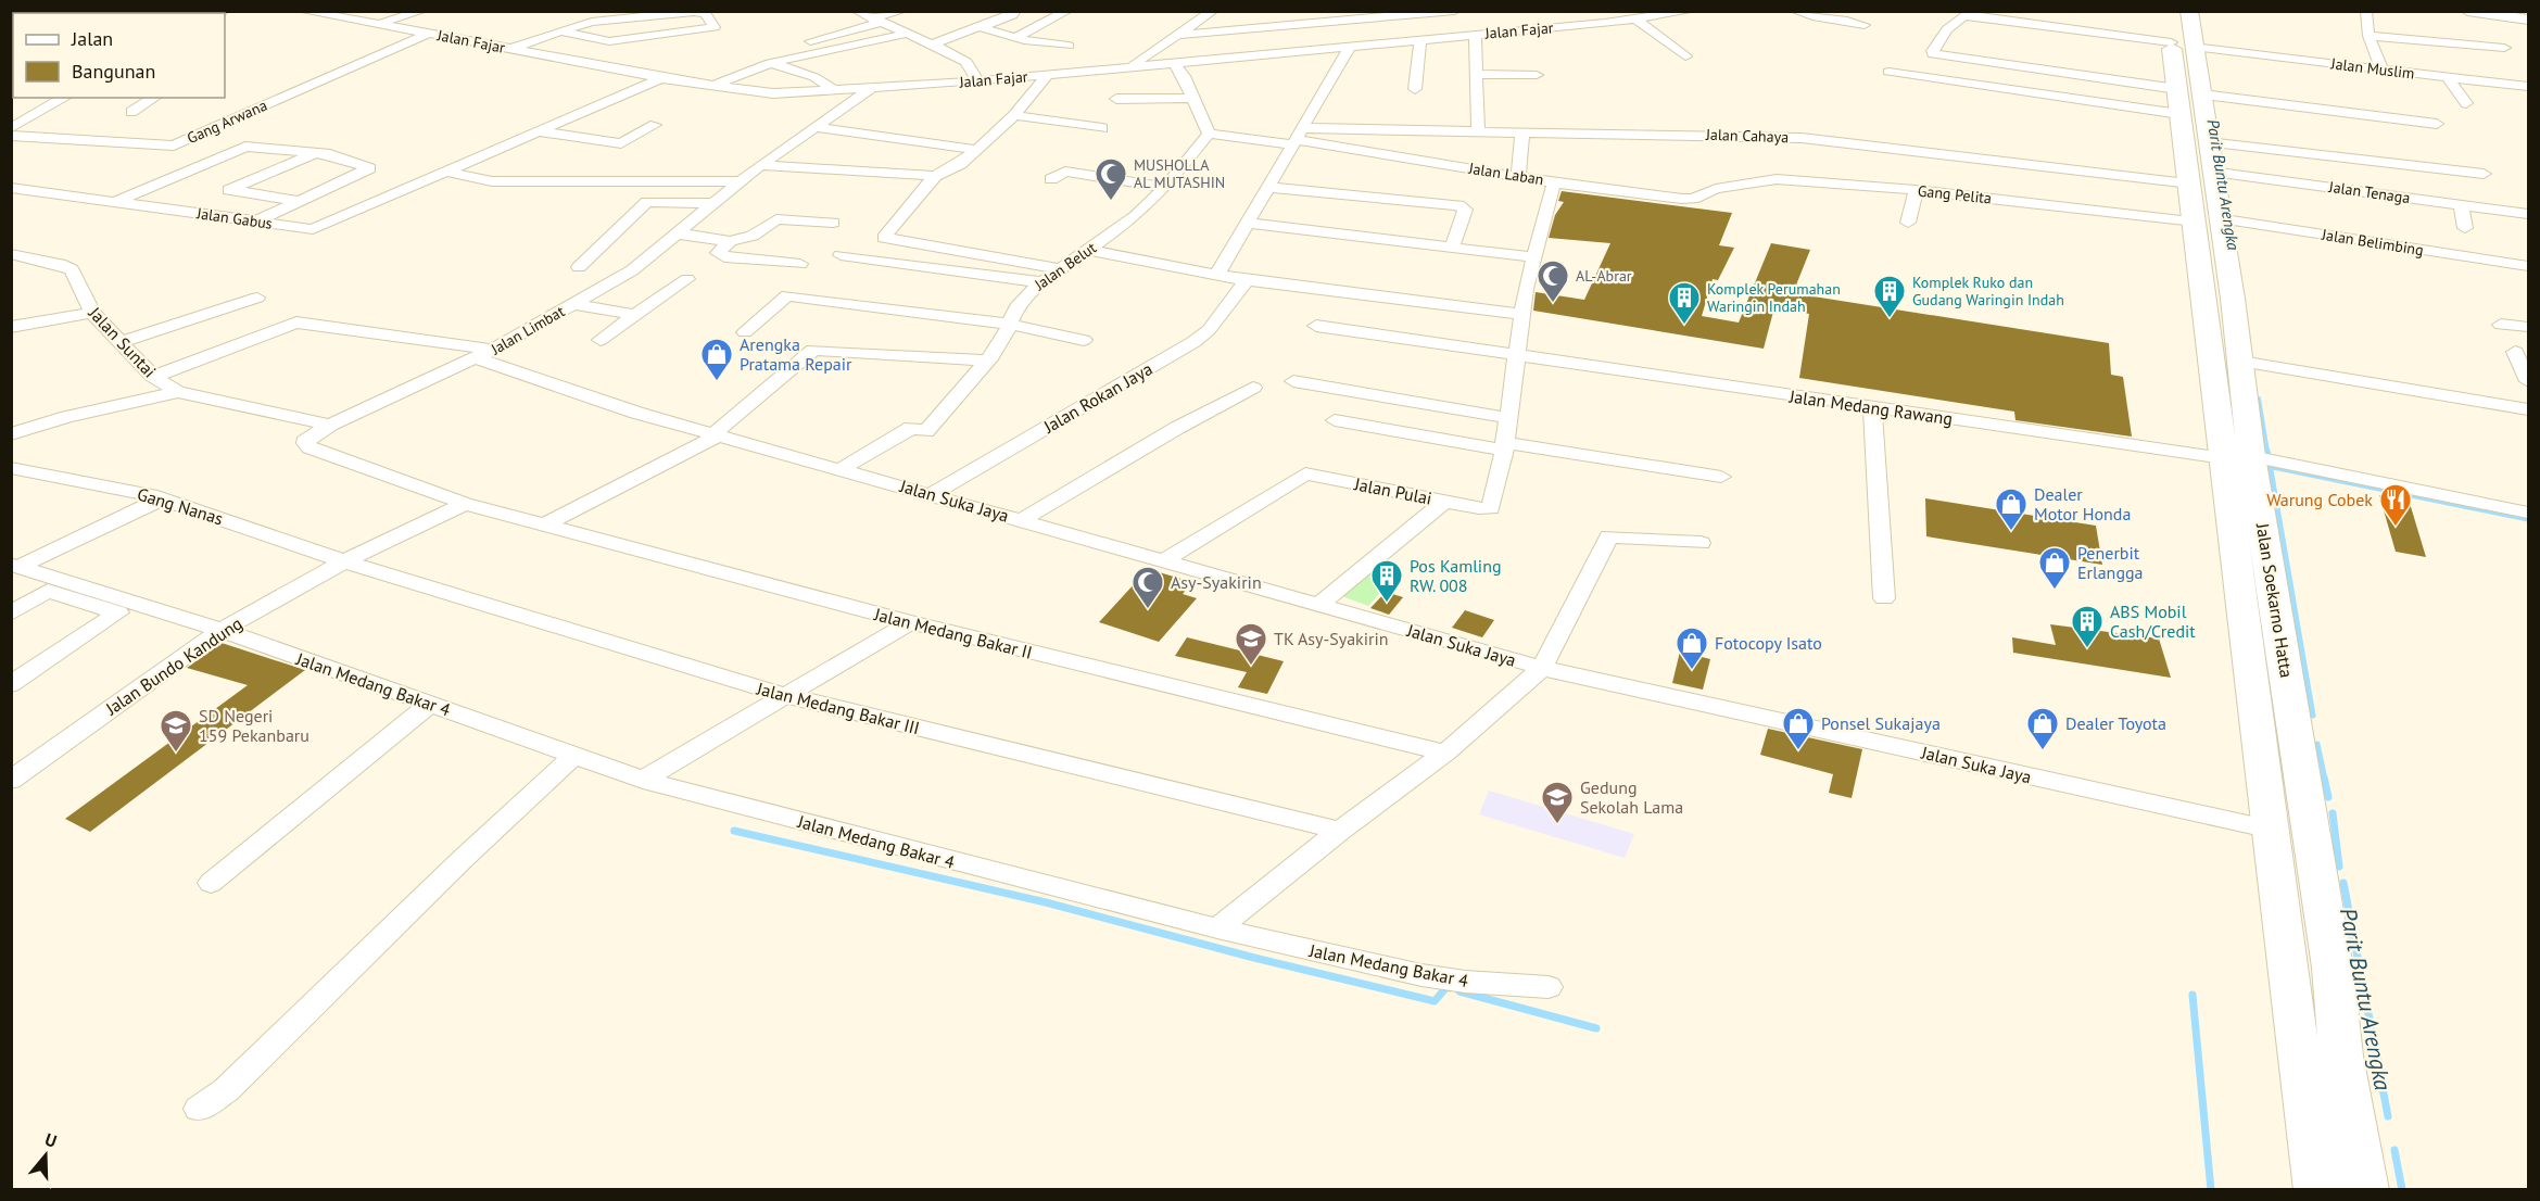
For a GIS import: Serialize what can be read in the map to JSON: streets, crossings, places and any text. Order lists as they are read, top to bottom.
{
  "streets": {
    "main road": ["Jalan Soekarno Hatta"],
    "street": [
      "Jalan Fajar",
      "Jalan Muslim",
      "Gang Arwana",
      "Jalan Cahaya",
      "Jalan Laban",
      "Jalan Tenaga",
      "Gang Pelita",
      "Jalan Gabus",
      "Jalan Belimbing",
      "Jalan Belut",
      "Jalan Limbat",
      "Jalan Suntai",
      "Jalan Rokan Jaya",
      "Jalan Medang Rawang",
      "Jalan Pulai",
      "Jalan Suka Jaya",
      "Gang Nanas",
      "Jalan Medang Bakar II",
      "Jalan Bundo Kandung",
      "Jalan Medang Bakar 4",
      "Jalan Medang Bakar III"
    ]
  },
  "crossings": [
    ["Jalan Fajar", "Gang Arwana"],
    ["Jalan Fajar", "Jalan Gabus"],
    ["Jalan Fajar", "Jalan Limbat"],
    ["Jalan Muslim", "Jalan Soekarno Hatta"],
    ["Jalan Cahaya", "Jalan Laban"],
    ["Jalan Cahaya", "Jalan Tenaga"],
    ["Jalan Cahaya", "Jalan Soekarno Hatta"],
    ["Jalan Laban", "Gang Pelita"],
    ["Jalan Laban", "Jalan Pulai"],
    ["Jalan Tenaga", "Jalan Soekarno Hatta"],
    ["Gang Pelita", "Jalan Belimbing"],
    ["Gang Pelita", "Jalan Soekarno Hatta"],
    ["Jalan Belimbing", "Jalan Soekarno Hatta"],
    ["Jalan Belut", "Jalan Suka Jaya"],
    ["Jalan Limbat", "Jalan Suntai"],
    ["Jalan Limbat", "Jalan Suka Jaya"],
    ["Jalan Limbat", "Jalan Medang Bakar II"],
    ["Jalan Limbat", "Jalan Bundo Kandung"],
    ["Jalan Suntai", "Jalan Suka Jaya"],
    ["Jalan Rokan Jaya", "Jalan Suka Jaya"],
    ["Jalan Medang Rawang", "Jalan Pulai"],
    ["Jalan Medang Rawang", "Jalan Soekarno Hatta"],
    ["Jalan Pulai", "Jalan Suka Jaya"],
    ["Jalan Suka Jaya", "Jalan Soekarno Hatta"],
    ["Gang Nanas", "Jalan Bundo Kandung"],
    ["Gang Nanas", "Jalan Medang Bakar III"],
    ["Jalan Medang Bakar II", "Jalan Bundo Kandung"],
    ["Jalan Bundo Kandung", "Jalan Medang Bakar 4"],
    ["Jalan Bundo Kandung", "Jalan Medang Bakar III"]
  ],
  "water": ["Parit Buntu Arengka"],
  "places": {
    "mosque": ["MUSHOLLA AL MUTASHIN", "AL-Abrar", "Asy-Syakirin"],
    "building": [
      "Komplek Ruko dan Gudang Waringin Indah",
      "Komplek Perumahan Waringin Indah",
      "Pos Kamling RW. 008",
      "ABS Mobil Cash/Credit"
    ],
    "shop": [
      "Arengka Pratama Repair",
      "Dealer Motor Honda",
      "Penerbit Erlangga",
      "Fotocopy Isato",
      "Ponsel Sukajaya",
      "Dealer Toyota"
    ],
    "restaurant": ["Warung Cobek"],
    "school or university": ["TK Asy-Syakirin", "SD Negeri 159 Pekanbaru", "Gedung Sekolah Lama"]
  },
  "legend": ["Jalan", "Bangunan"],
  "north": "top"
}
